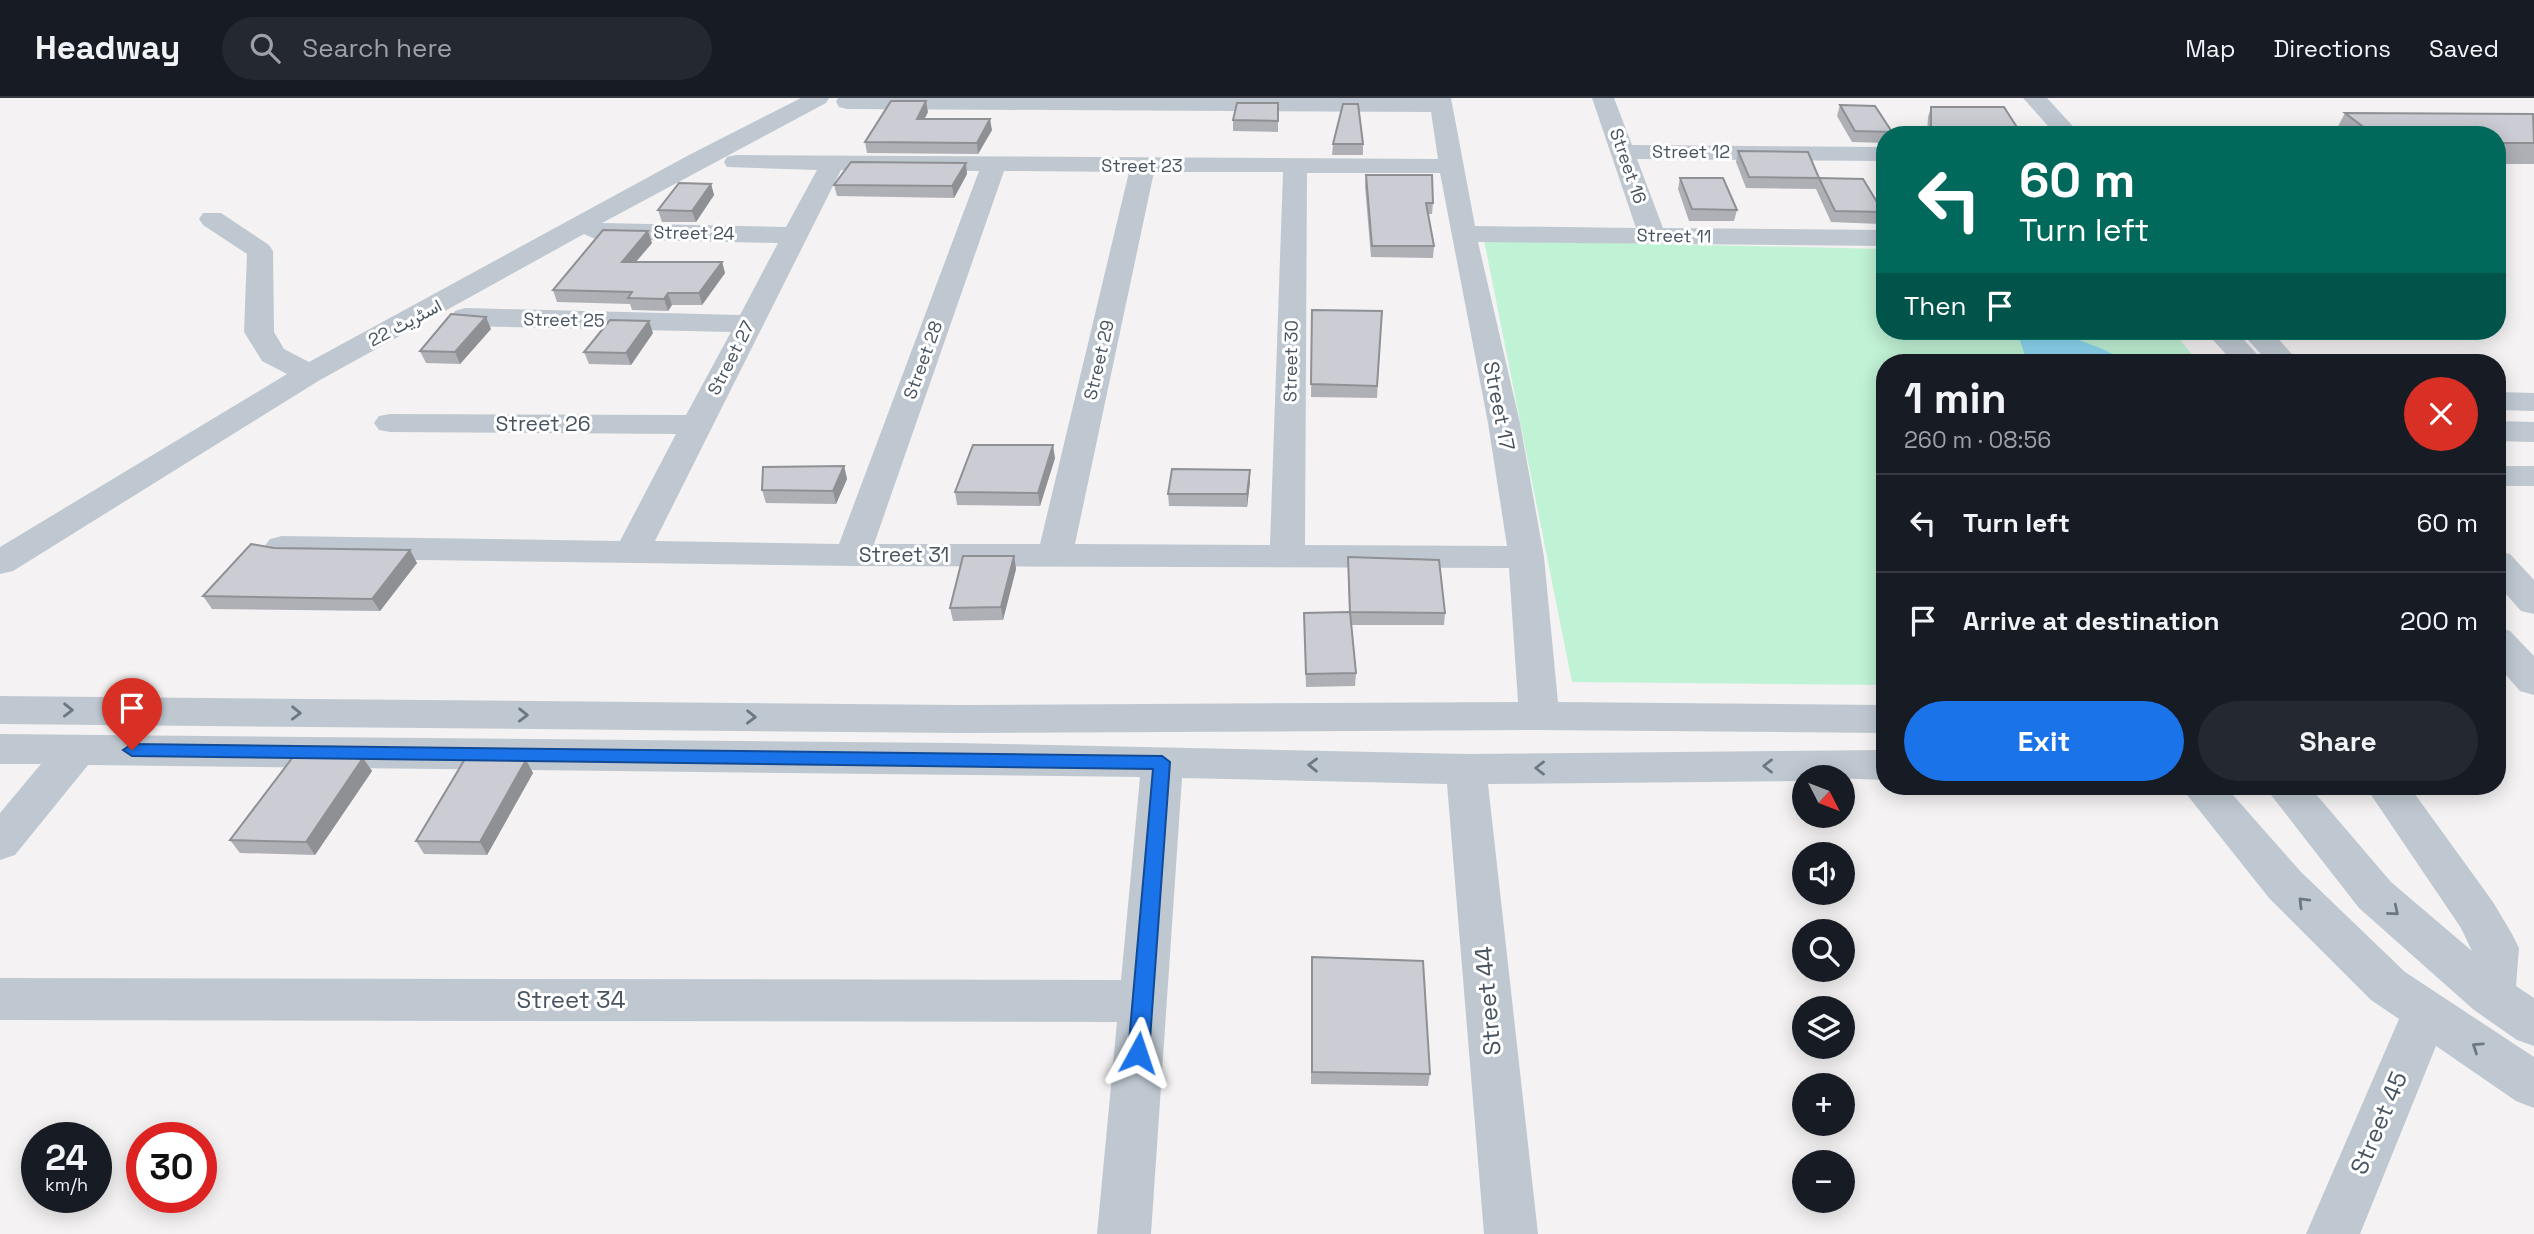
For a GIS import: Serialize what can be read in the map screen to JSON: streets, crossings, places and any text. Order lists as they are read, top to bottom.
{
  "streets": {
    "street": [
      "Street 12",
      "Street 23",
      "Street 16",
      "Street 24",
      "Street 11",
      "Street 25",
      "اسٹریٹ 22",
      "Street 27",
      "Street 28",
      "Street 29",
      "Street 30",
      "Street 17",
      "Street 26",
      "Street 31",
      "Street 34",
      "Street 44",
      "Street 45"
    ]
  },
  "crossings": [
    ["Street 12", "Street 16"],
    ["Street 23", "Street 27"],
    ["Street 23", "Street 28"],
    ["Street 23", "Street 29"],
    ["Street 23", "Street 30"],
    ["Street 23", "Street 17"],
    ["Street 16", "Street 11"],
    ["Street 24", "Street 27"],
    ["Street 11", "Street 17"],
    ["Street 25", "Street 27"],
    ["Street 27", "Street 26"],
    ["Street 27", "Street 31"],
    ["Street 28", "Street 31"],
    ["Street 29", "Street 31"],
    ["Street 30", "Street 31"],
    ["Street 17", "Street 31"]
  ],
  "north": "bottom right",
  "page": {
    "header": "Headway",
    "search": "Search here",
    "nav": ["Map", "Directions", "Saved"],
    "turn": ["60 m", "Turn left"],
    "then": "Then",
    "heading": ["1 min", "260 m · 08:56"],
    "list": [
      {
        "name": "Turn left",
        "value": "60 m"
      },
      {
        "name": "Arrive at destination",
        "value": "200 m"
      }
    ],
    "buttons": ["Exit", "Share"],
    "map_buttons": ["+", "−"],
    "speed": "24 km/h",
    "limit": "30"
  }
}
